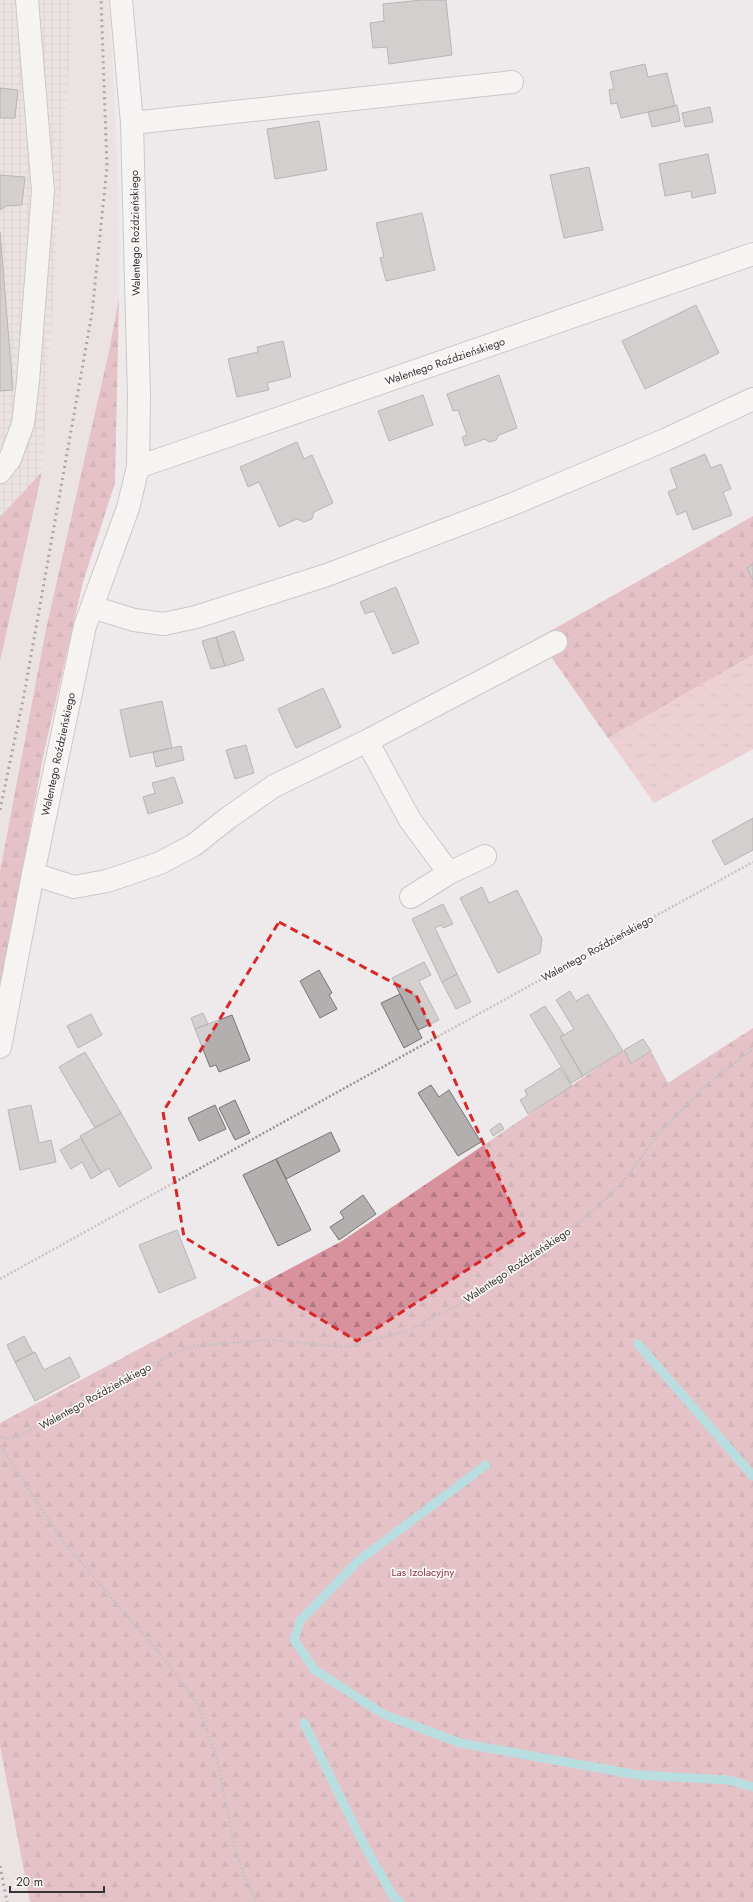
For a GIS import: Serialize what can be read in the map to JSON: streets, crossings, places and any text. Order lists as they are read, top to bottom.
{
  "streets": {
    "street": ["Walentego Roździeńskiego"]
  },
  "parks": ["Las Izolacyjny"],
  "scale_bar": "20 m"
}
